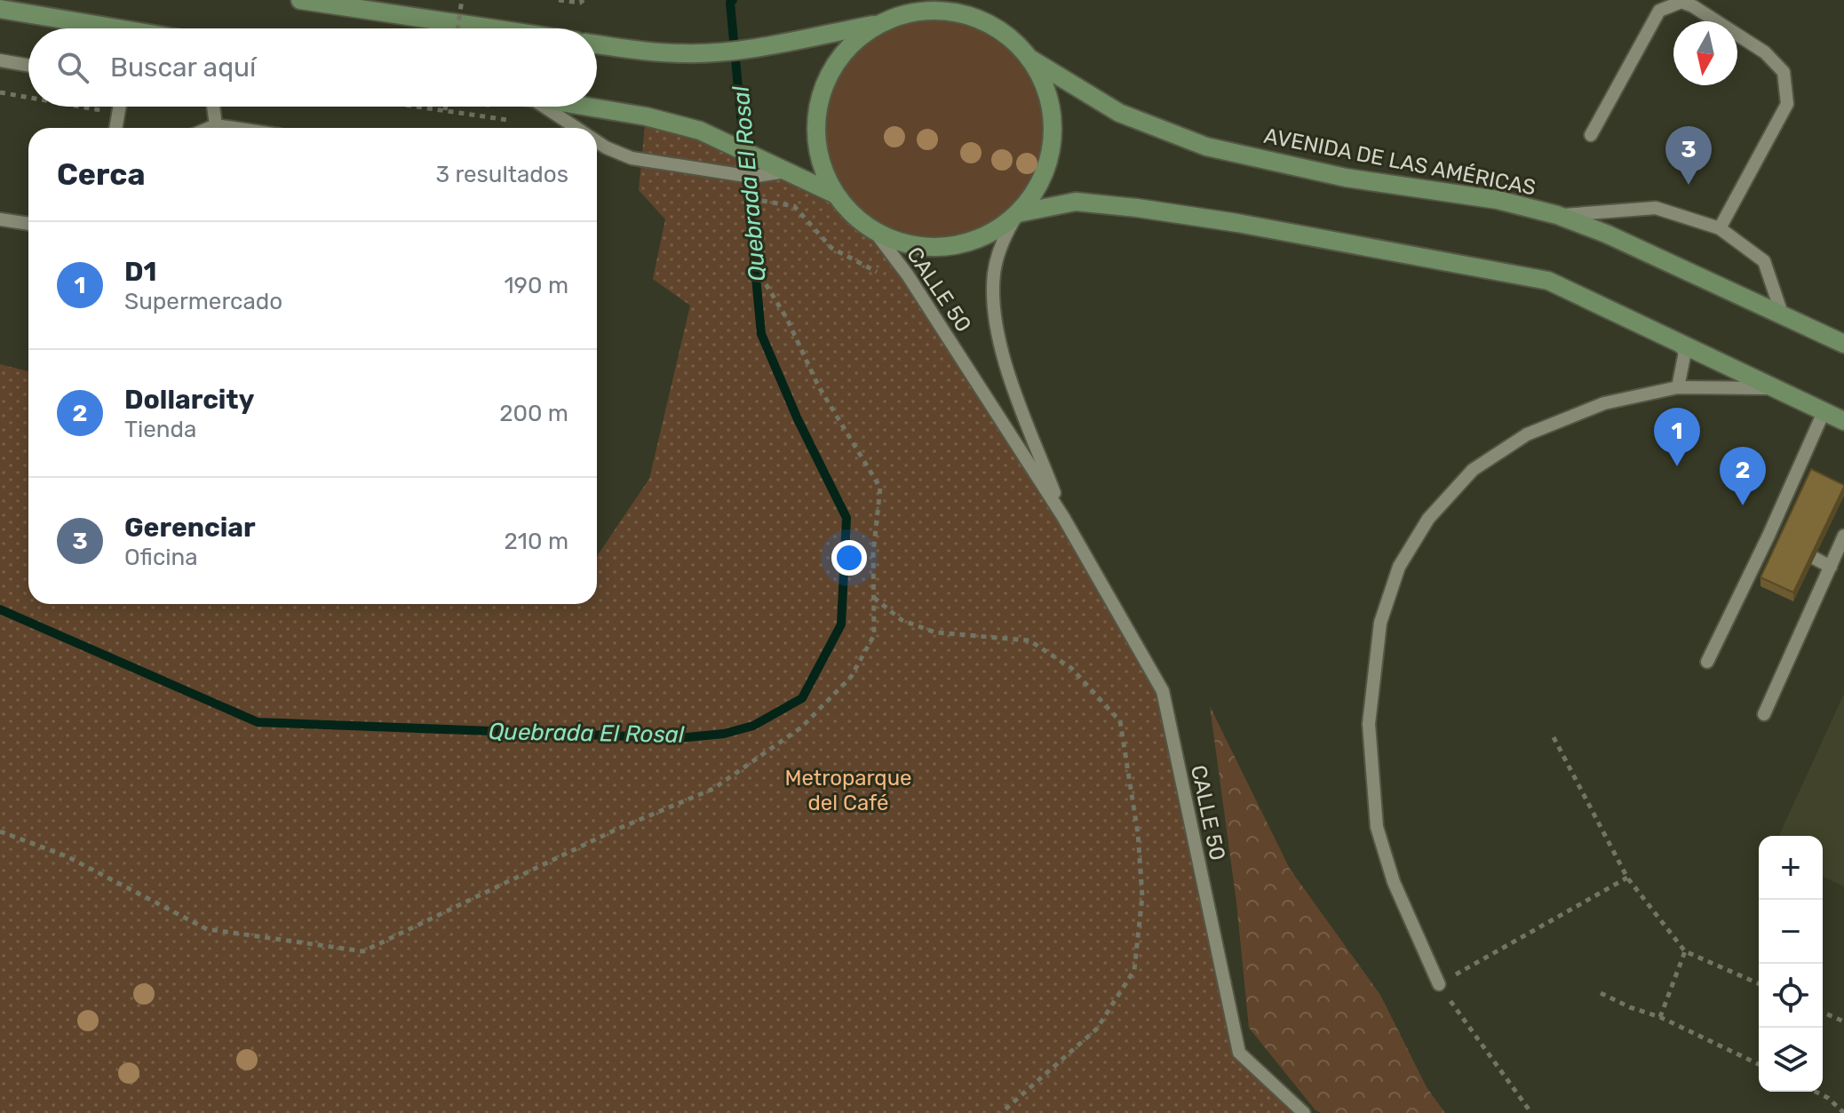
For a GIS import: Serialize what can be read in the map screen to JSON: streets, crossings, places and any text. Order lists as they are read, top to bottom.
{
  "streets": {
    "main road": ["AVENIDA DE LAS AMÉRICAS"],
    "street": ["CALLE 50"]
  },
  "crossings": [
    ["AVENIDA DE LAS AMÉRICAS", "CALLE 50"]
  ],
  "water": ["Quebrada El Rosal"],
  "parks": ["Metroparque del Café"],
  "north": "bottom",
  "page": {
    "search": "Buscar aquí",
    "pins": ["3", "1", "2"],
    "heading": ["Cerca", "3 resultados"],
    "list": [
      {
        "mark": "1",
        "name": "D1",
        "note": "Supermercado",
        "value": "190 m"
      },
      {
        "mark": "2",
        "name": "Dollarcity",
        "note": "Tienda",
        "value": "200 m"
      },
      {
        "mark": "3",
        "name": "Gerenciar",
        "note": "Oficina",
        "value": "210 m"
      }
    ],
    "map_buttons": ["+", "−"]
  }
}
